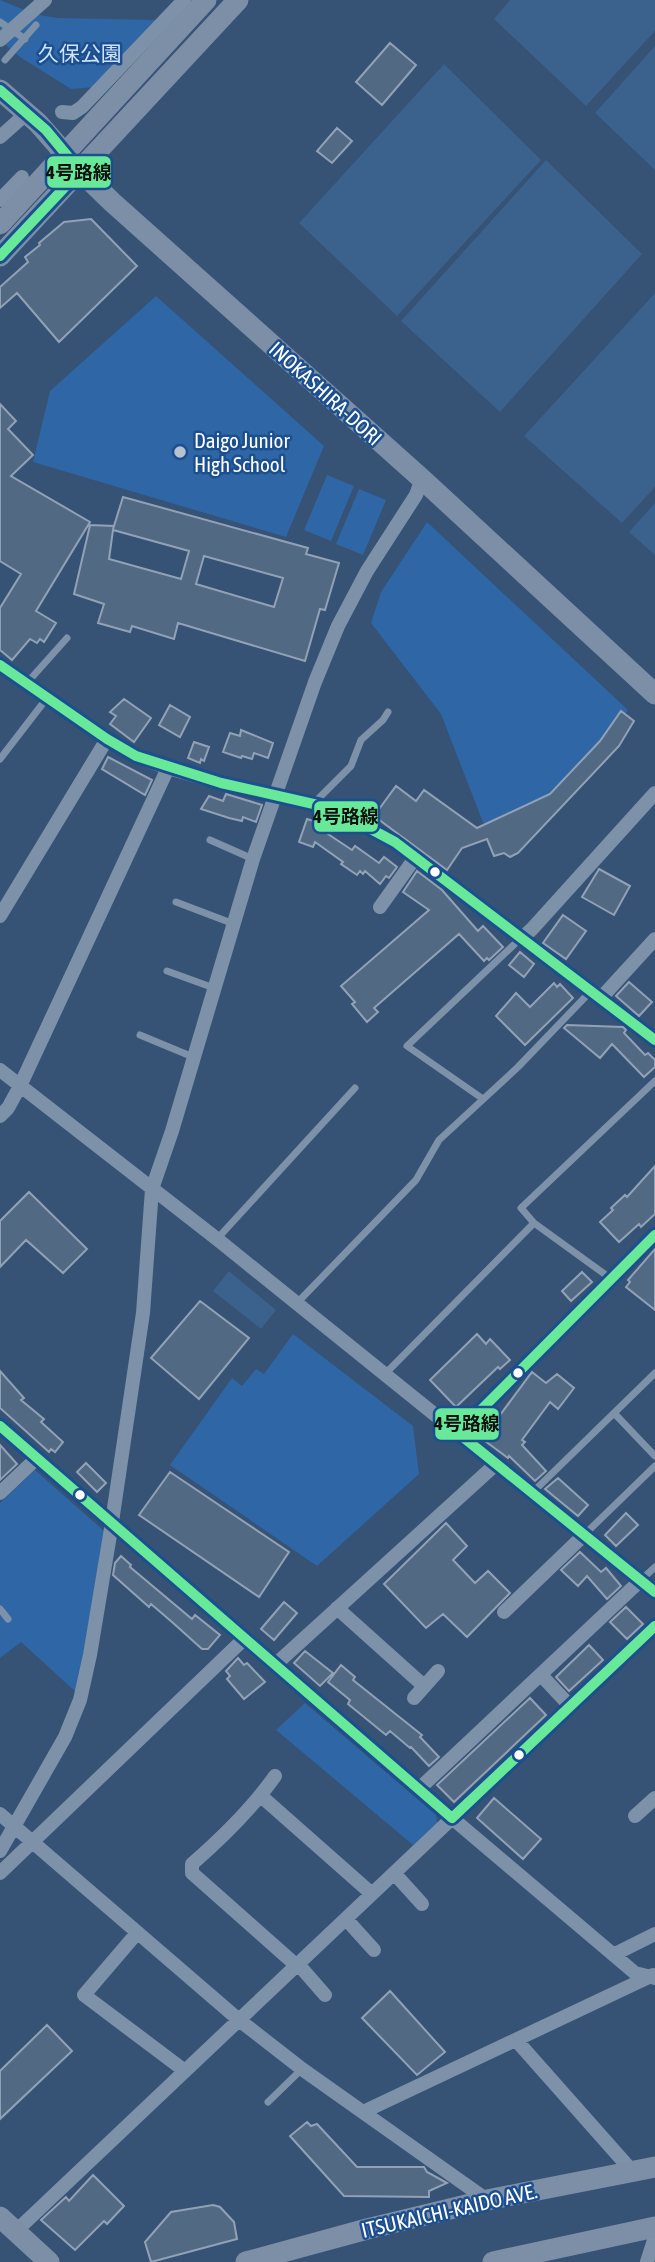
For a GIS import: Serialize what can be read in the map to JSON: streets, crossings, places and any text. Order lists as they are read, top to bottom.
{
  "streets": {
    "main road": ["INOKASHIRA-DORI", "ITSUKAICHI-KAIDO AVE."]
  },
  "parks": ["久保公園"],
  "places": ["Daigo Junior High School"],
  "lines": ["transit line 4号路線"]
}
